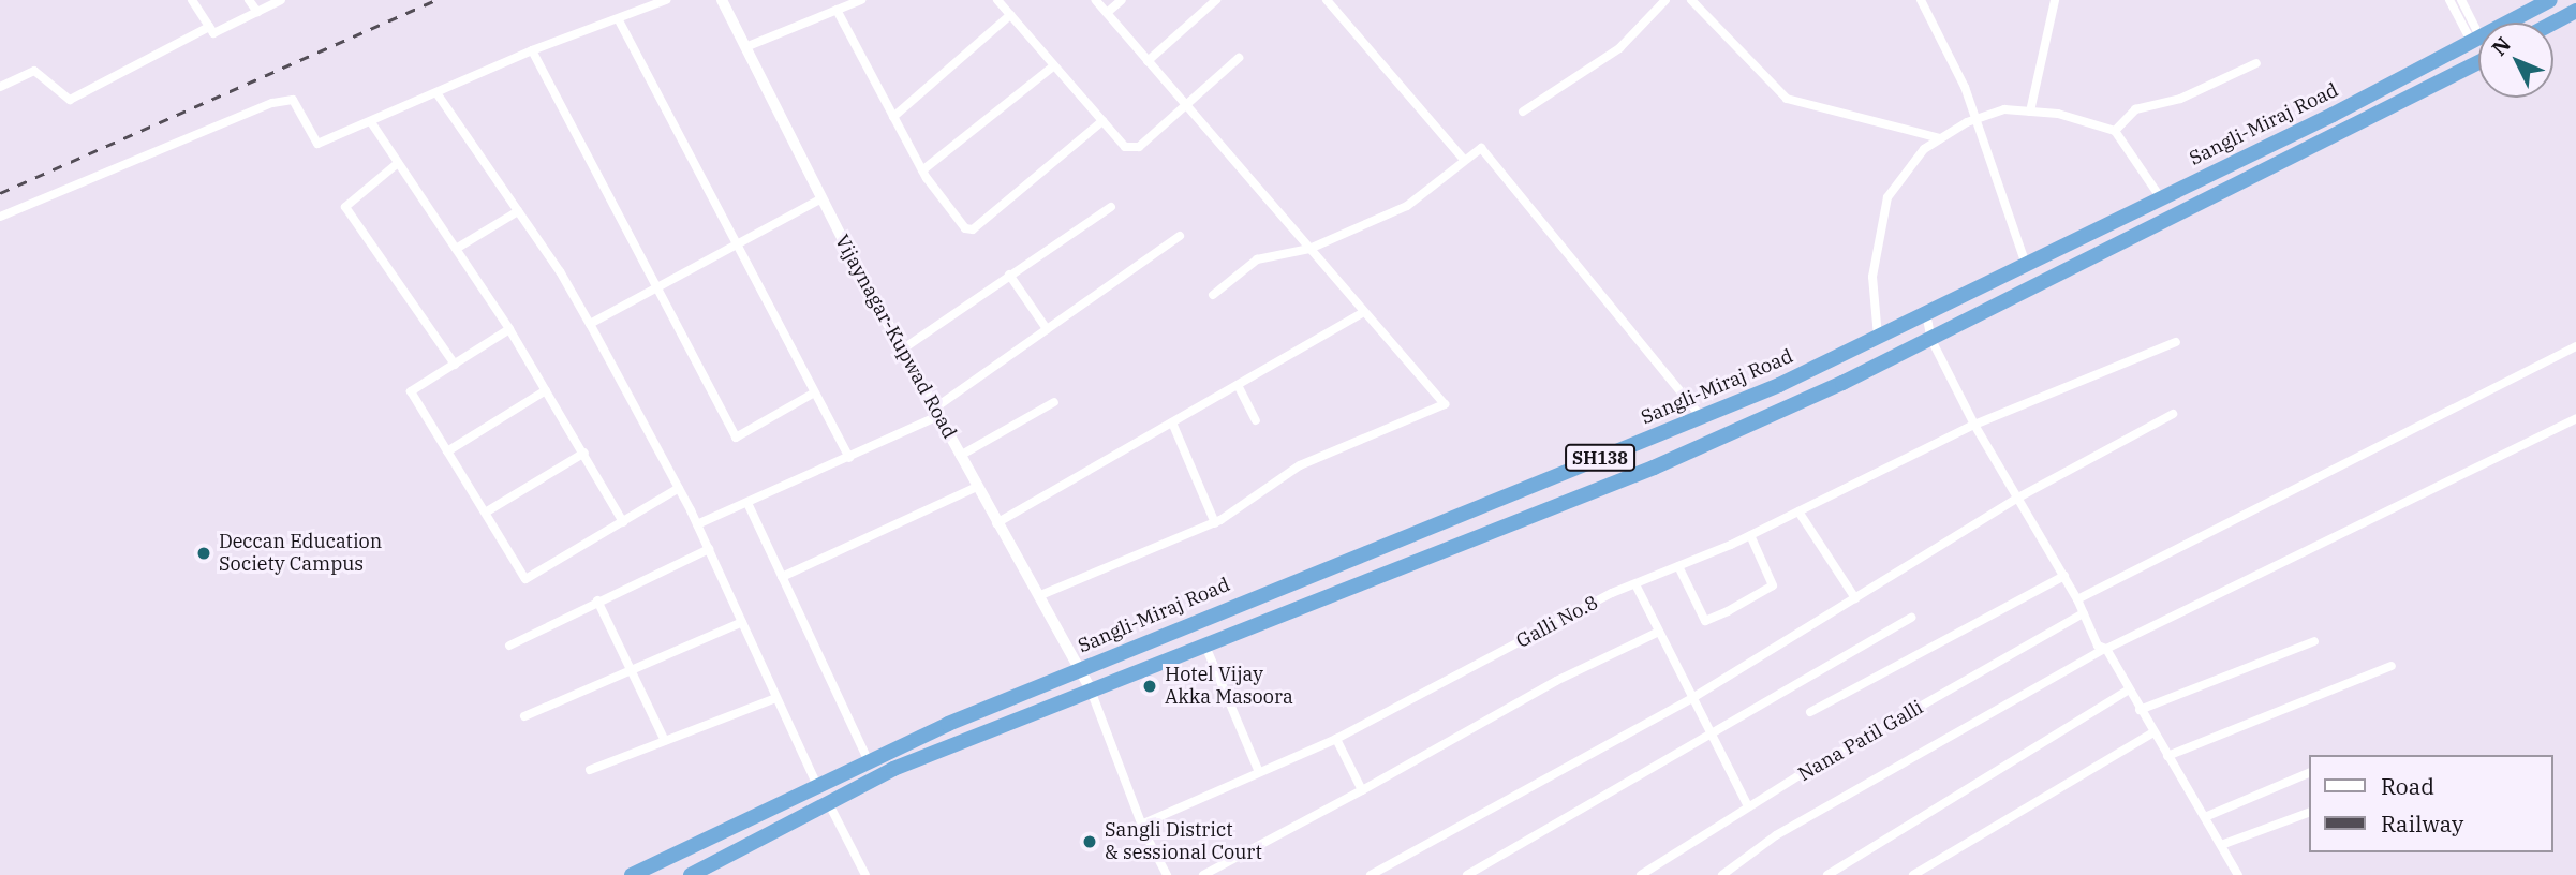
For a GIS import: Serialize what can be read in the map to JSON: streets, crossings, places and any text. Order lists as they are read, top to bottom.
{
  "streets": {
    "highway": ["Sangli-Miraj Road", "SH138"],
    "street": ["Vijaynagar-Kupwad Road", "Galli No.8", "Nana Patil Galli"]
  },
  "crossings": [
    ["Sangli-Miraj Road", "Vijaynagar-Kupwad Road"]
  ],
  "places": ["Deccan Education Society Campus", "Hotel Vijay Akka Masoora", "Sangli District & sessional Court"],
  "legend": ["Road", "Railway"],
  "north": "top left"
}
